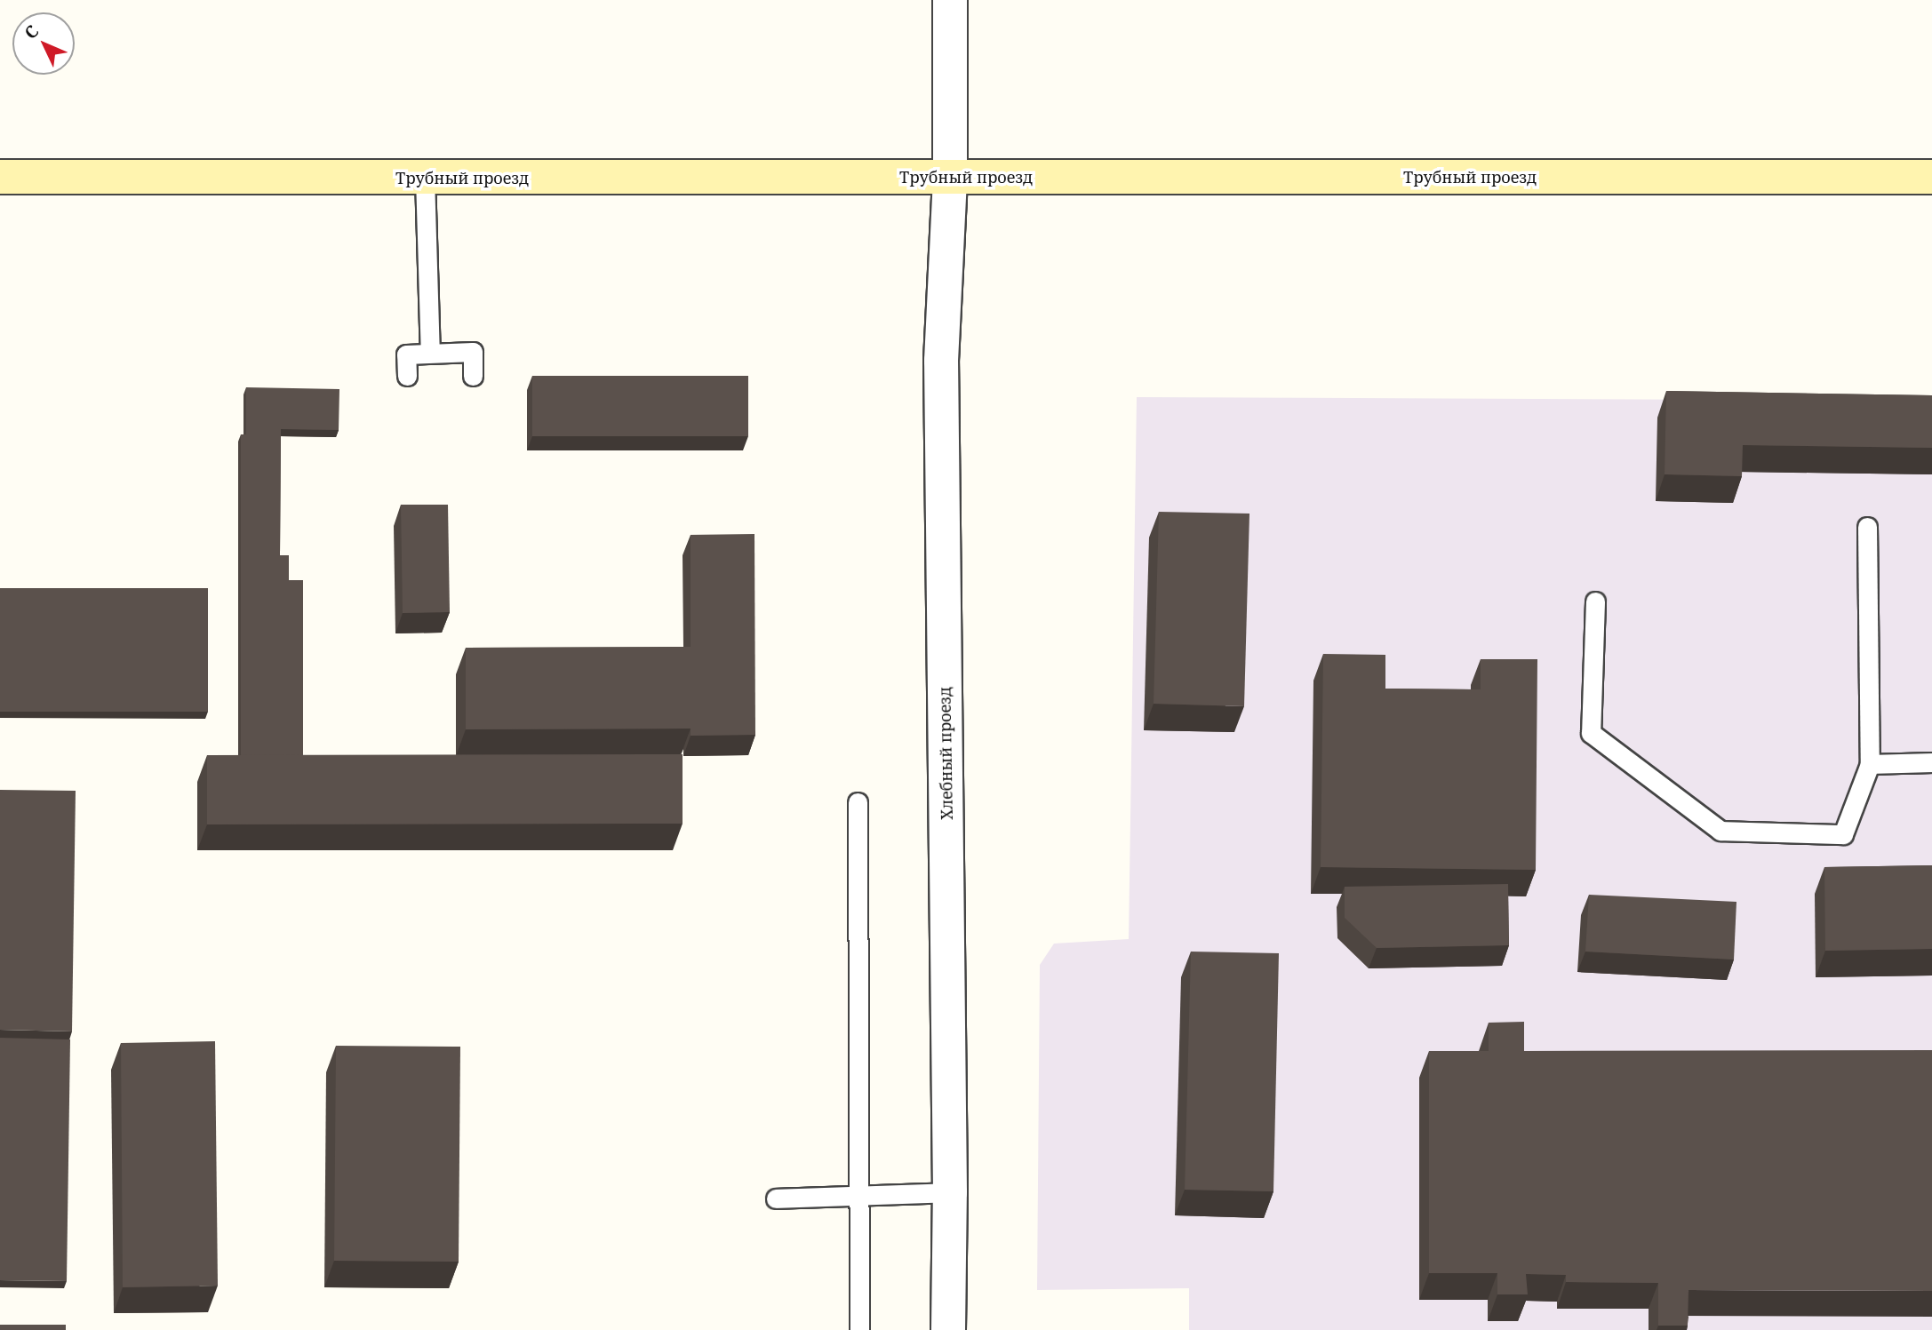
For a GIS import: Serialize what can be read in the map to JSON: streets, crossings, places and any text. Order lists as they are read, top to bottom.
{
  "streets": {
    "street": ["Трубный проезд", "Хлебный проезд"]
  },
  "crossings": [
    ["Трубный проезд", "Хлебный проезд"]
  ],
  "north": "top left"
}
